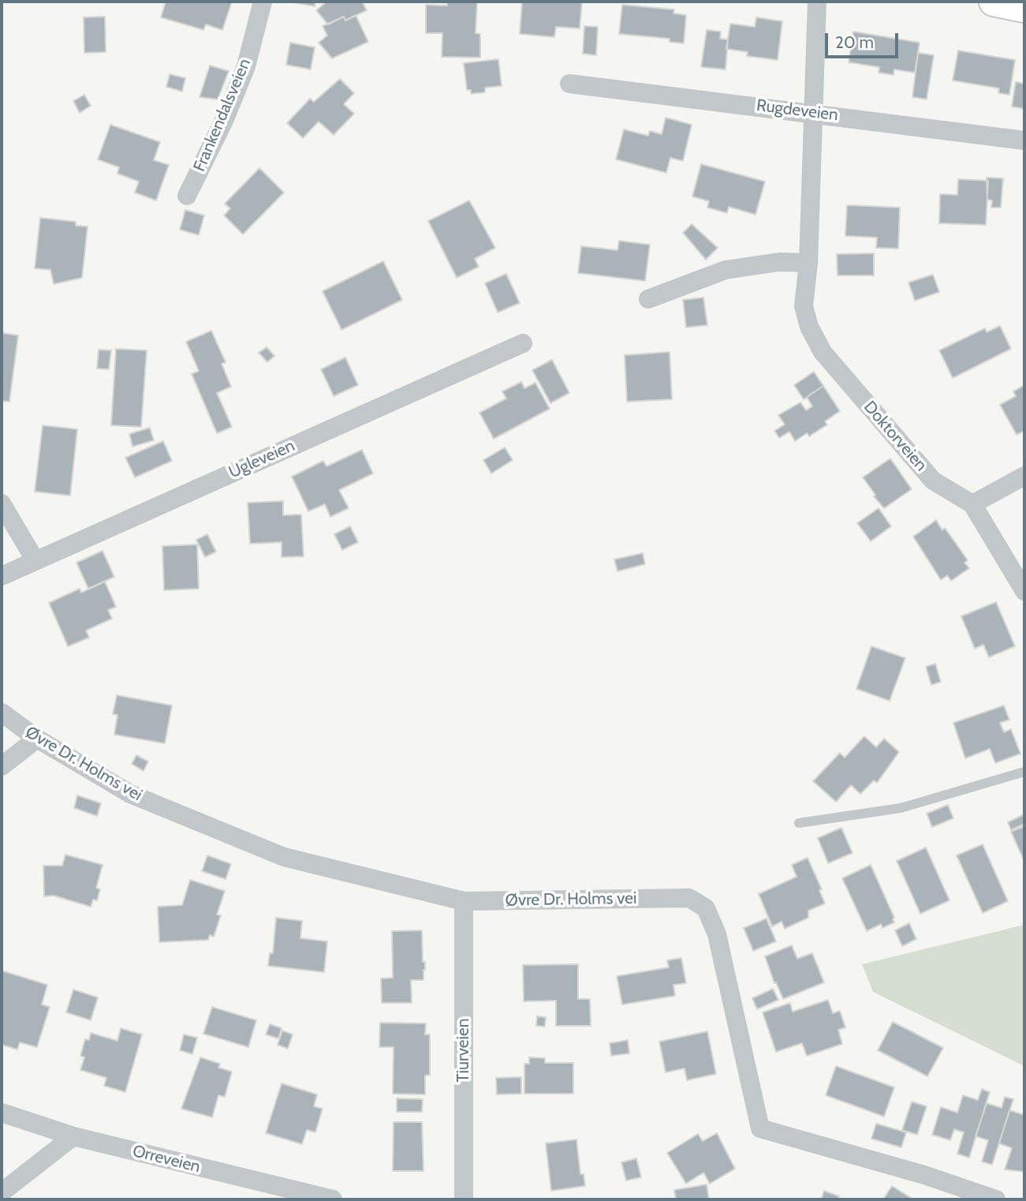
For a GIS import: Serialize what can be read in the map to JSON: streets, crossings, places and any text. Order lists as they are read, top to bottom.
{
  "streets": {
    "street": [
      "Rugdeveien",
      "Frankendalsveien",
      "Doktorveien",
      "Ugleveien",
      "Øvre Dr. Holms vei",
      "Tiurveien",
      "Orreveien"
    ]
  },
  "crossings": [
    ["Rugdeveien", "Doktorveien"],
    ["Øvre Dr. Holms vei", "Tiurveien"]
  ],
  "scale_bar": "20 m"
}
